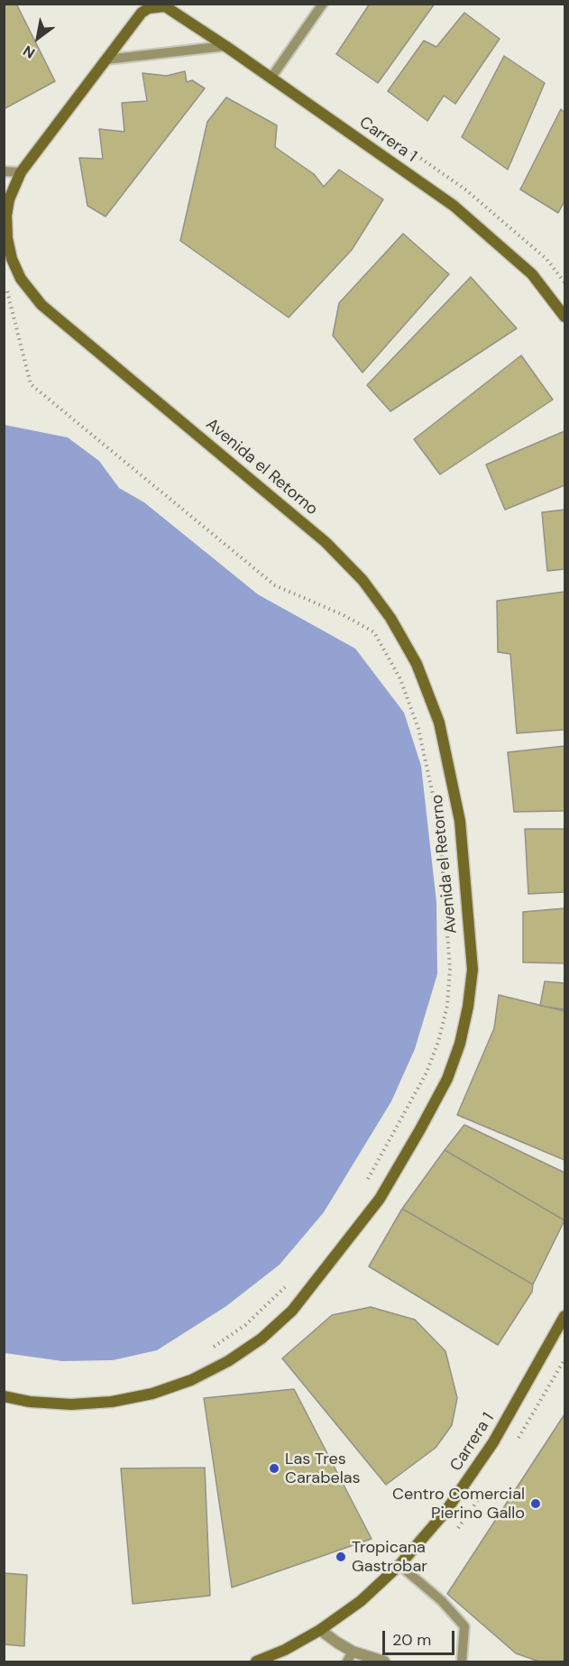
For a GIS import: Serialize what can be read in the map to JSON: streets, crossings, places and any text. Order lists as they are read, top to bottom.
{
  "streets": {
    "main road": ["Carrera 1", "Avenida el Retorno"]
  },
  "crossings": [
    ["Carrera 1", "Avenida el Retorno"]
  ],
  "places": ["Las Tres Carabelas", "Centro Comercial Pierino Gallo", "Tropicana Gastrobar"],
  "scale_bar": "20 m",
  "north": "bottom left"
}
